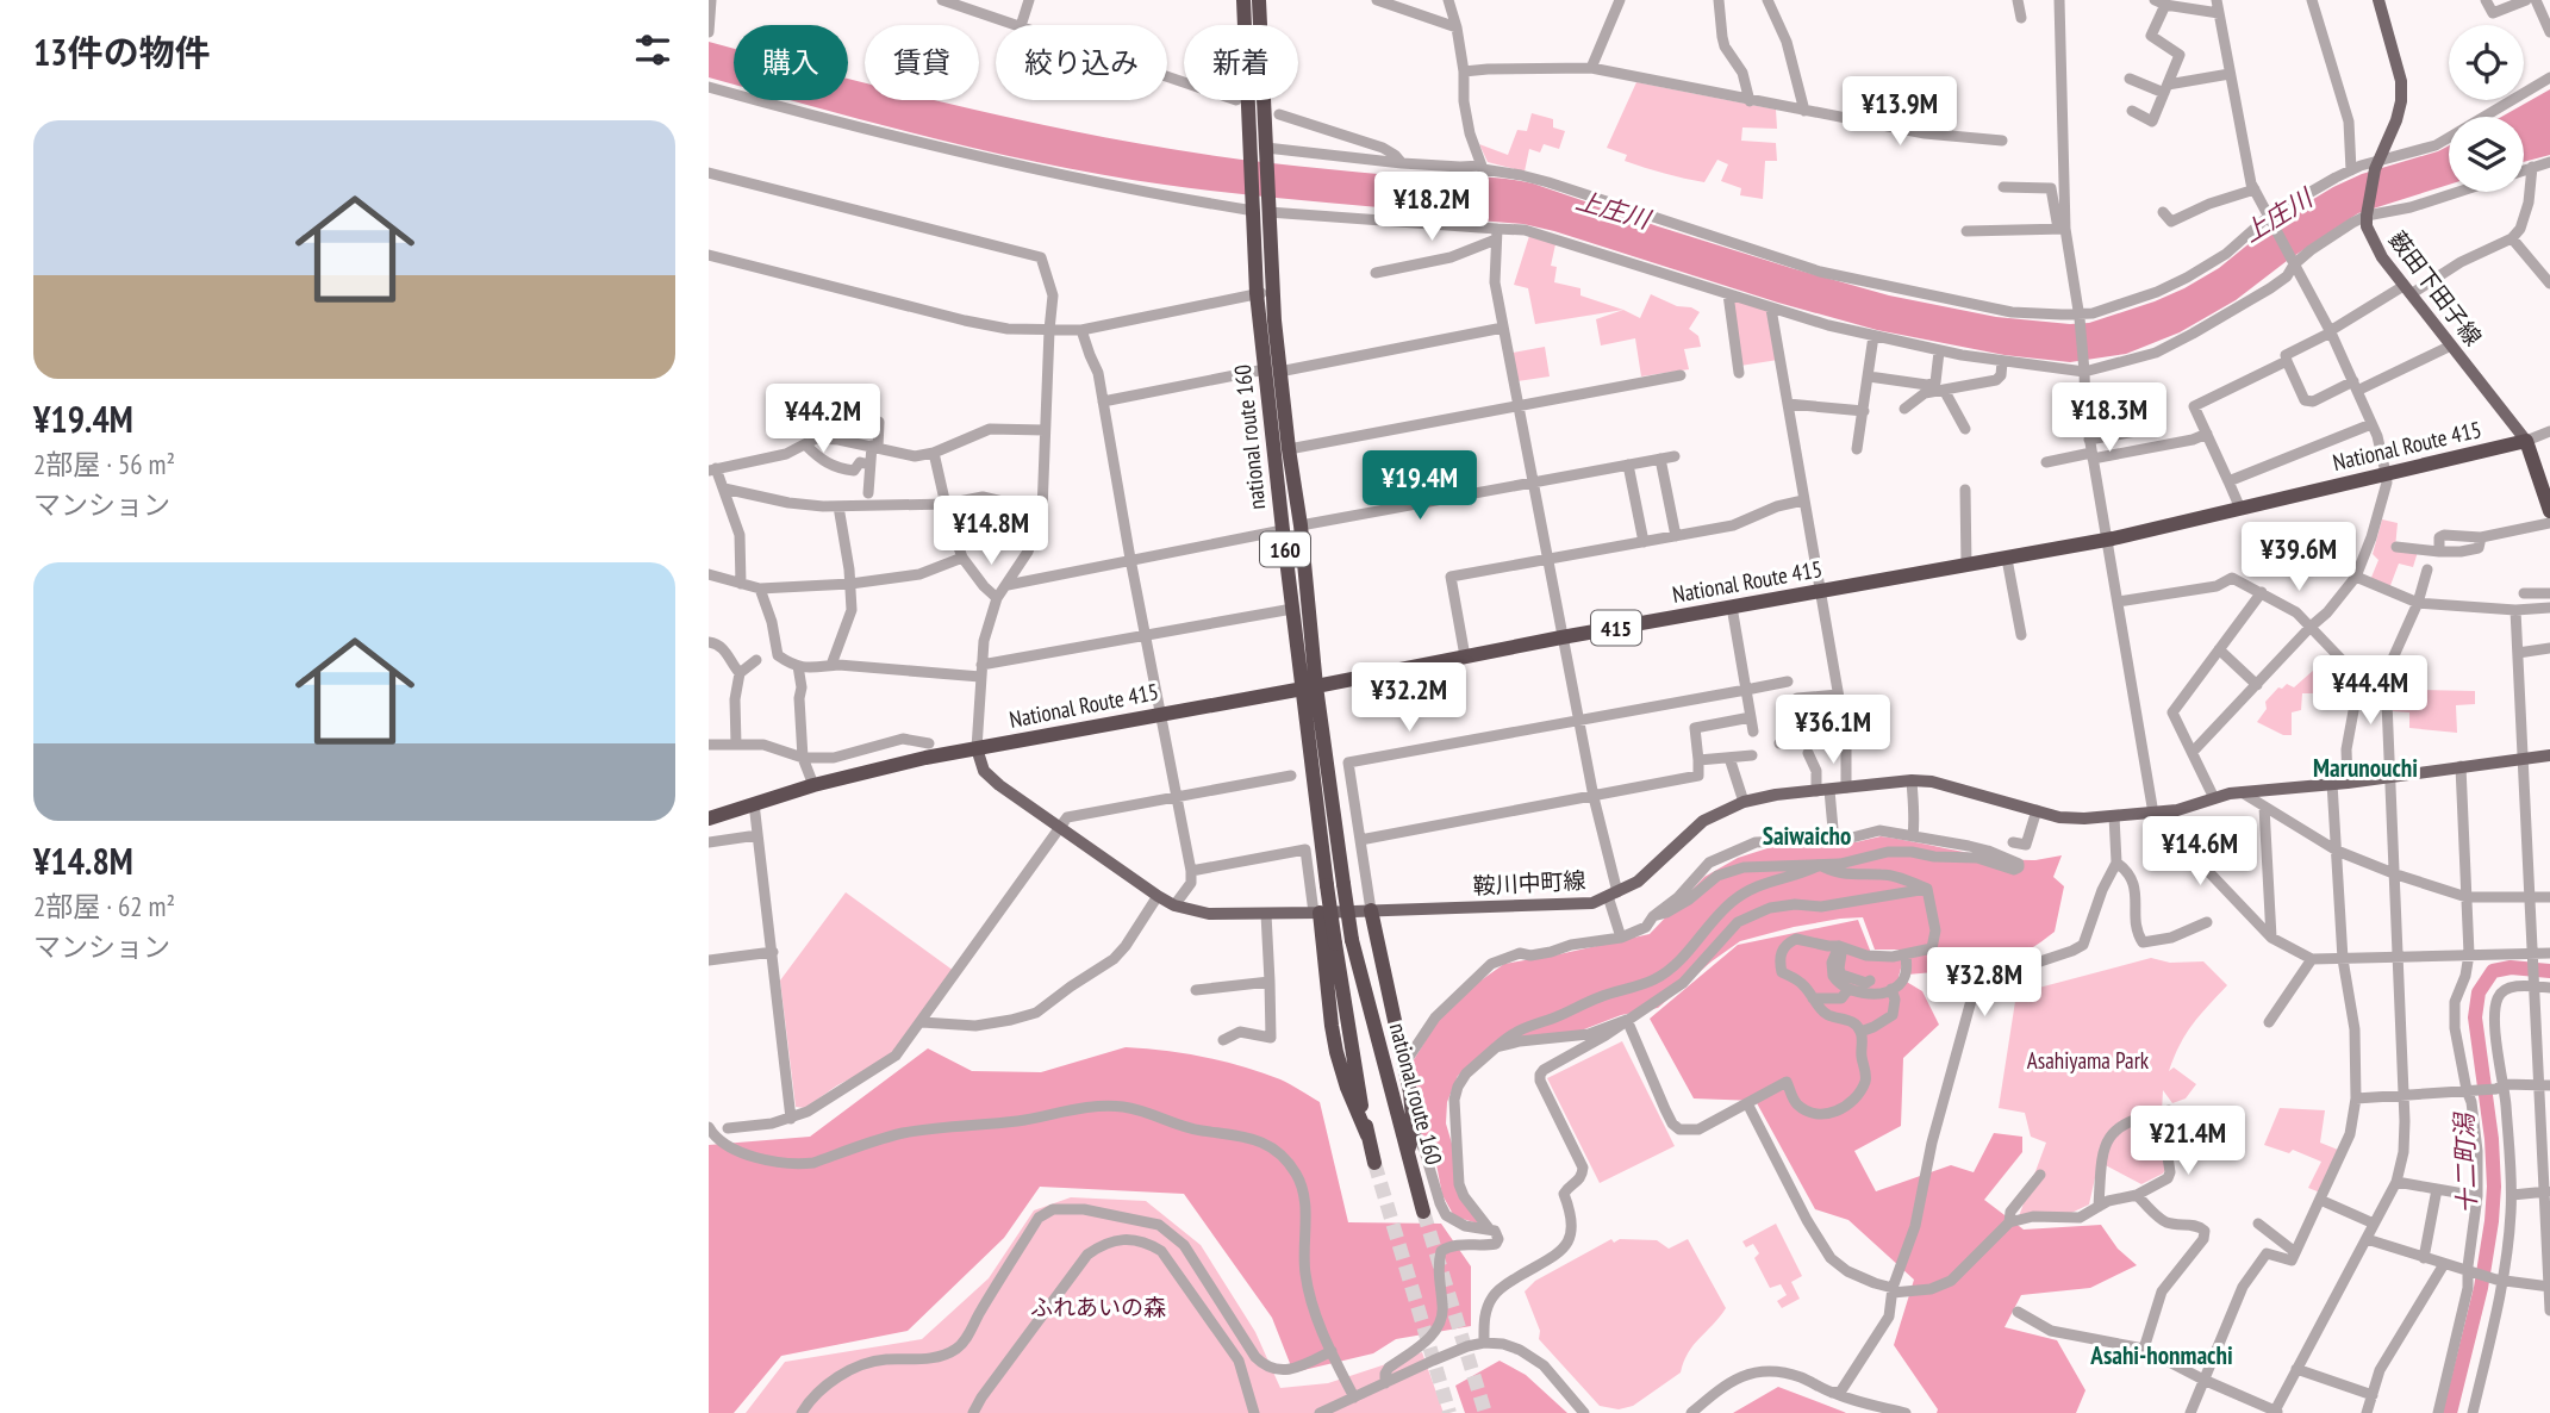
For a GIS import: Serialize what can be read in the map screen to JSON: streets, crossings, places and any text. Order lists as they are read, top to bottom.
{
  "streets": {
    "highway": [
      "national route 160",
      "National Route 415",
      "160",
      "415"
    ],
    "main road": ["薮田下田子線", "鞍川中町線"]
  },
  "crossings": [
    ["薮田下田子線", "National Route 415"],
    ["national route 160", "National Route 415"],
    ["national route 160", "160"],
    ["National Route 415", "鞍川中町線"]
  ],
  "districts": ["Marunouchi", "Saiwaicho", "Asahi-honmachi"],
  "water": ["上庄川", "十二町潟"],
  "parks": ["Asahiyama Park", "ふれあいの森"],
  "page": {
    "heading": "13件の物件",
    "chip": [
      "購入",
      "賃貸",
      "絞り込み",
      "新着"
    ],
    "price": [
      "¥13.9M",
      "¥18.2M",
      "¥18.3M",
      "¥44.2M",
      "¥19.4M",
      "¥14.8M",
      "¥39.6M",
      "¥44.4M",
      "¥32.2M",
      "¥36.1M",
      "¥14.6M",
      "¥32.8M",
      "¥21.4M"
    ],
    "list": [
      {
        "name": "¥19.4M",
        "note": "2部屋 · 56 m² · マンション"
      },
      {
        "name": "¥14.8M",
        "note": "2部屋 · 62 m² · マンション"
      }
    ]
  }
}
